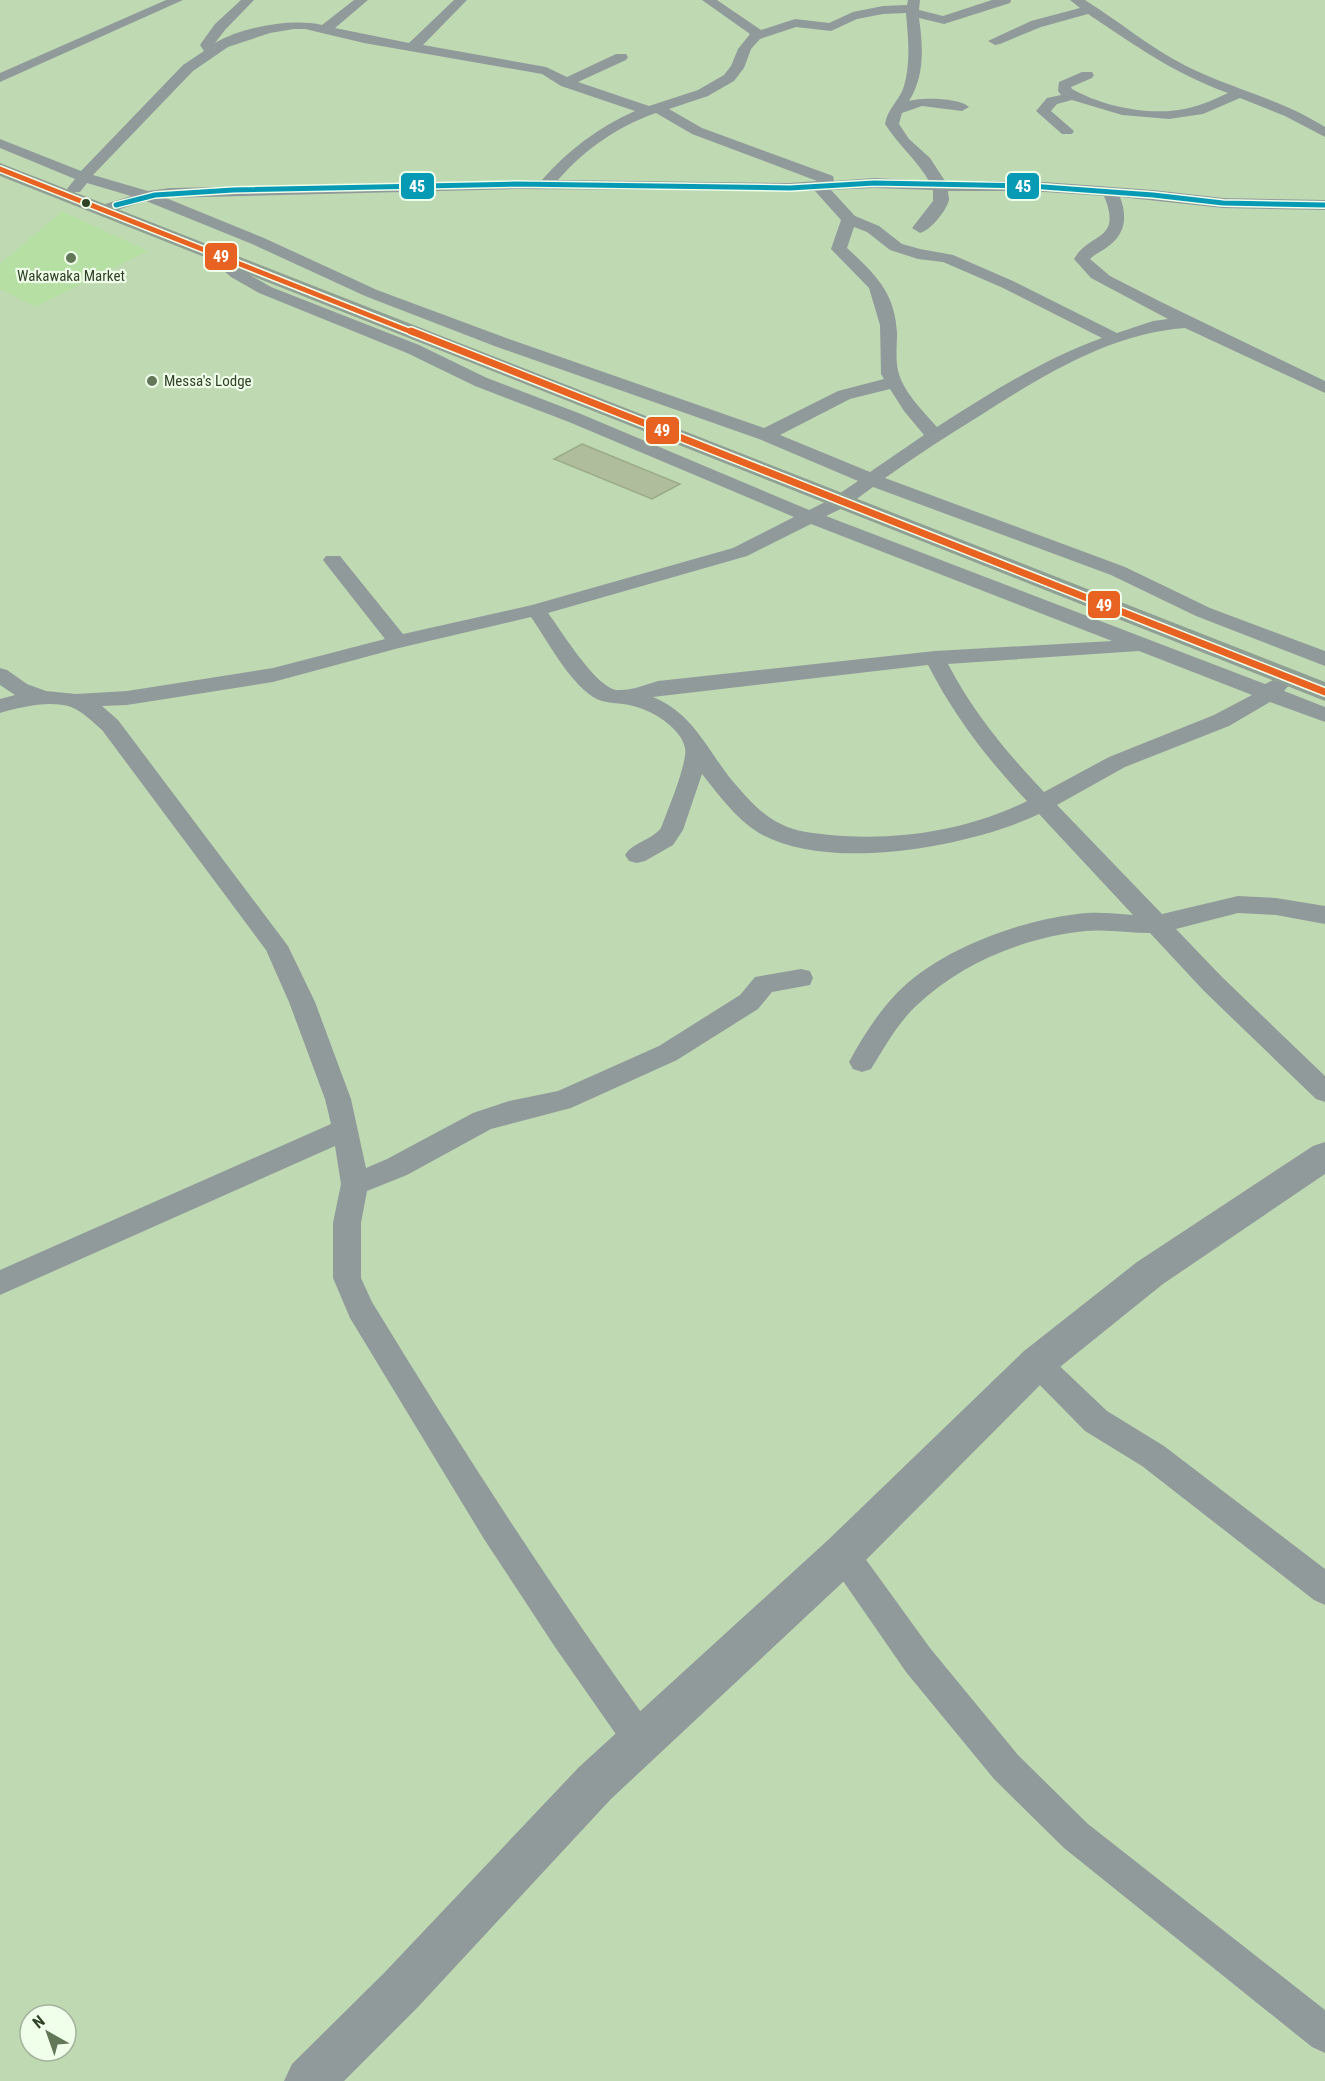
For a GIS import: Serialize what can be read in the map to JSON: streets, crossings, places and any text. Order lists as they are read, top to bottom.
{
  "places": ["Wakawaka Market", "Messa's Lodge"],
  "lines": ["transit line 49", "transit line 45"],
  "north": "top left"
}
